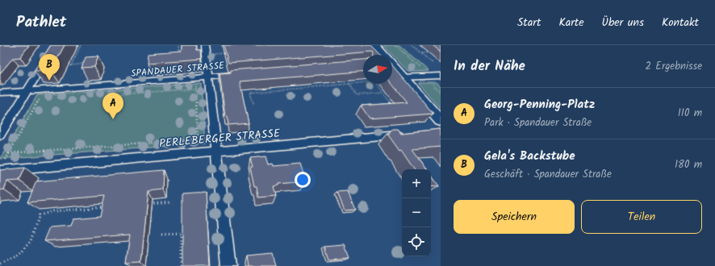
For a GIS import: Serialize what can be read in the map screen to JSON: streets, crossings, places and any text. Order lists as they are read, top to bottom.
{
  "streets": {
    "street": ["SPANDAUER STRASSE", "PERLEBERGER STRASSE"]
  },
  "north": "right",
  "page": {
    "header": "Pathlet",
    "nav": [
      "Start",
      "Karte",
      "Über uns",
      "Kontakt"
    ],
    "heading": ["In der Nähe", "2 Ergebnisse"],
    "pins": ["B", "A"],
    "list": [
      {
        "mark": "A",
        "name": "Georg-Penning-Platz",
        "note": "Park · Spandauer Straße",
        "value": "110 m"
      },
      {
        "mark": "B",
        "name": "Gela's Backstube",
        "note": "Geschäft · Spandauer Straße",
        "value": "180 m"
      }
    ],
    "map_buttons": ["+", "−"],
    "buttons": ["Speichern", "Teilen"]
  }
}
